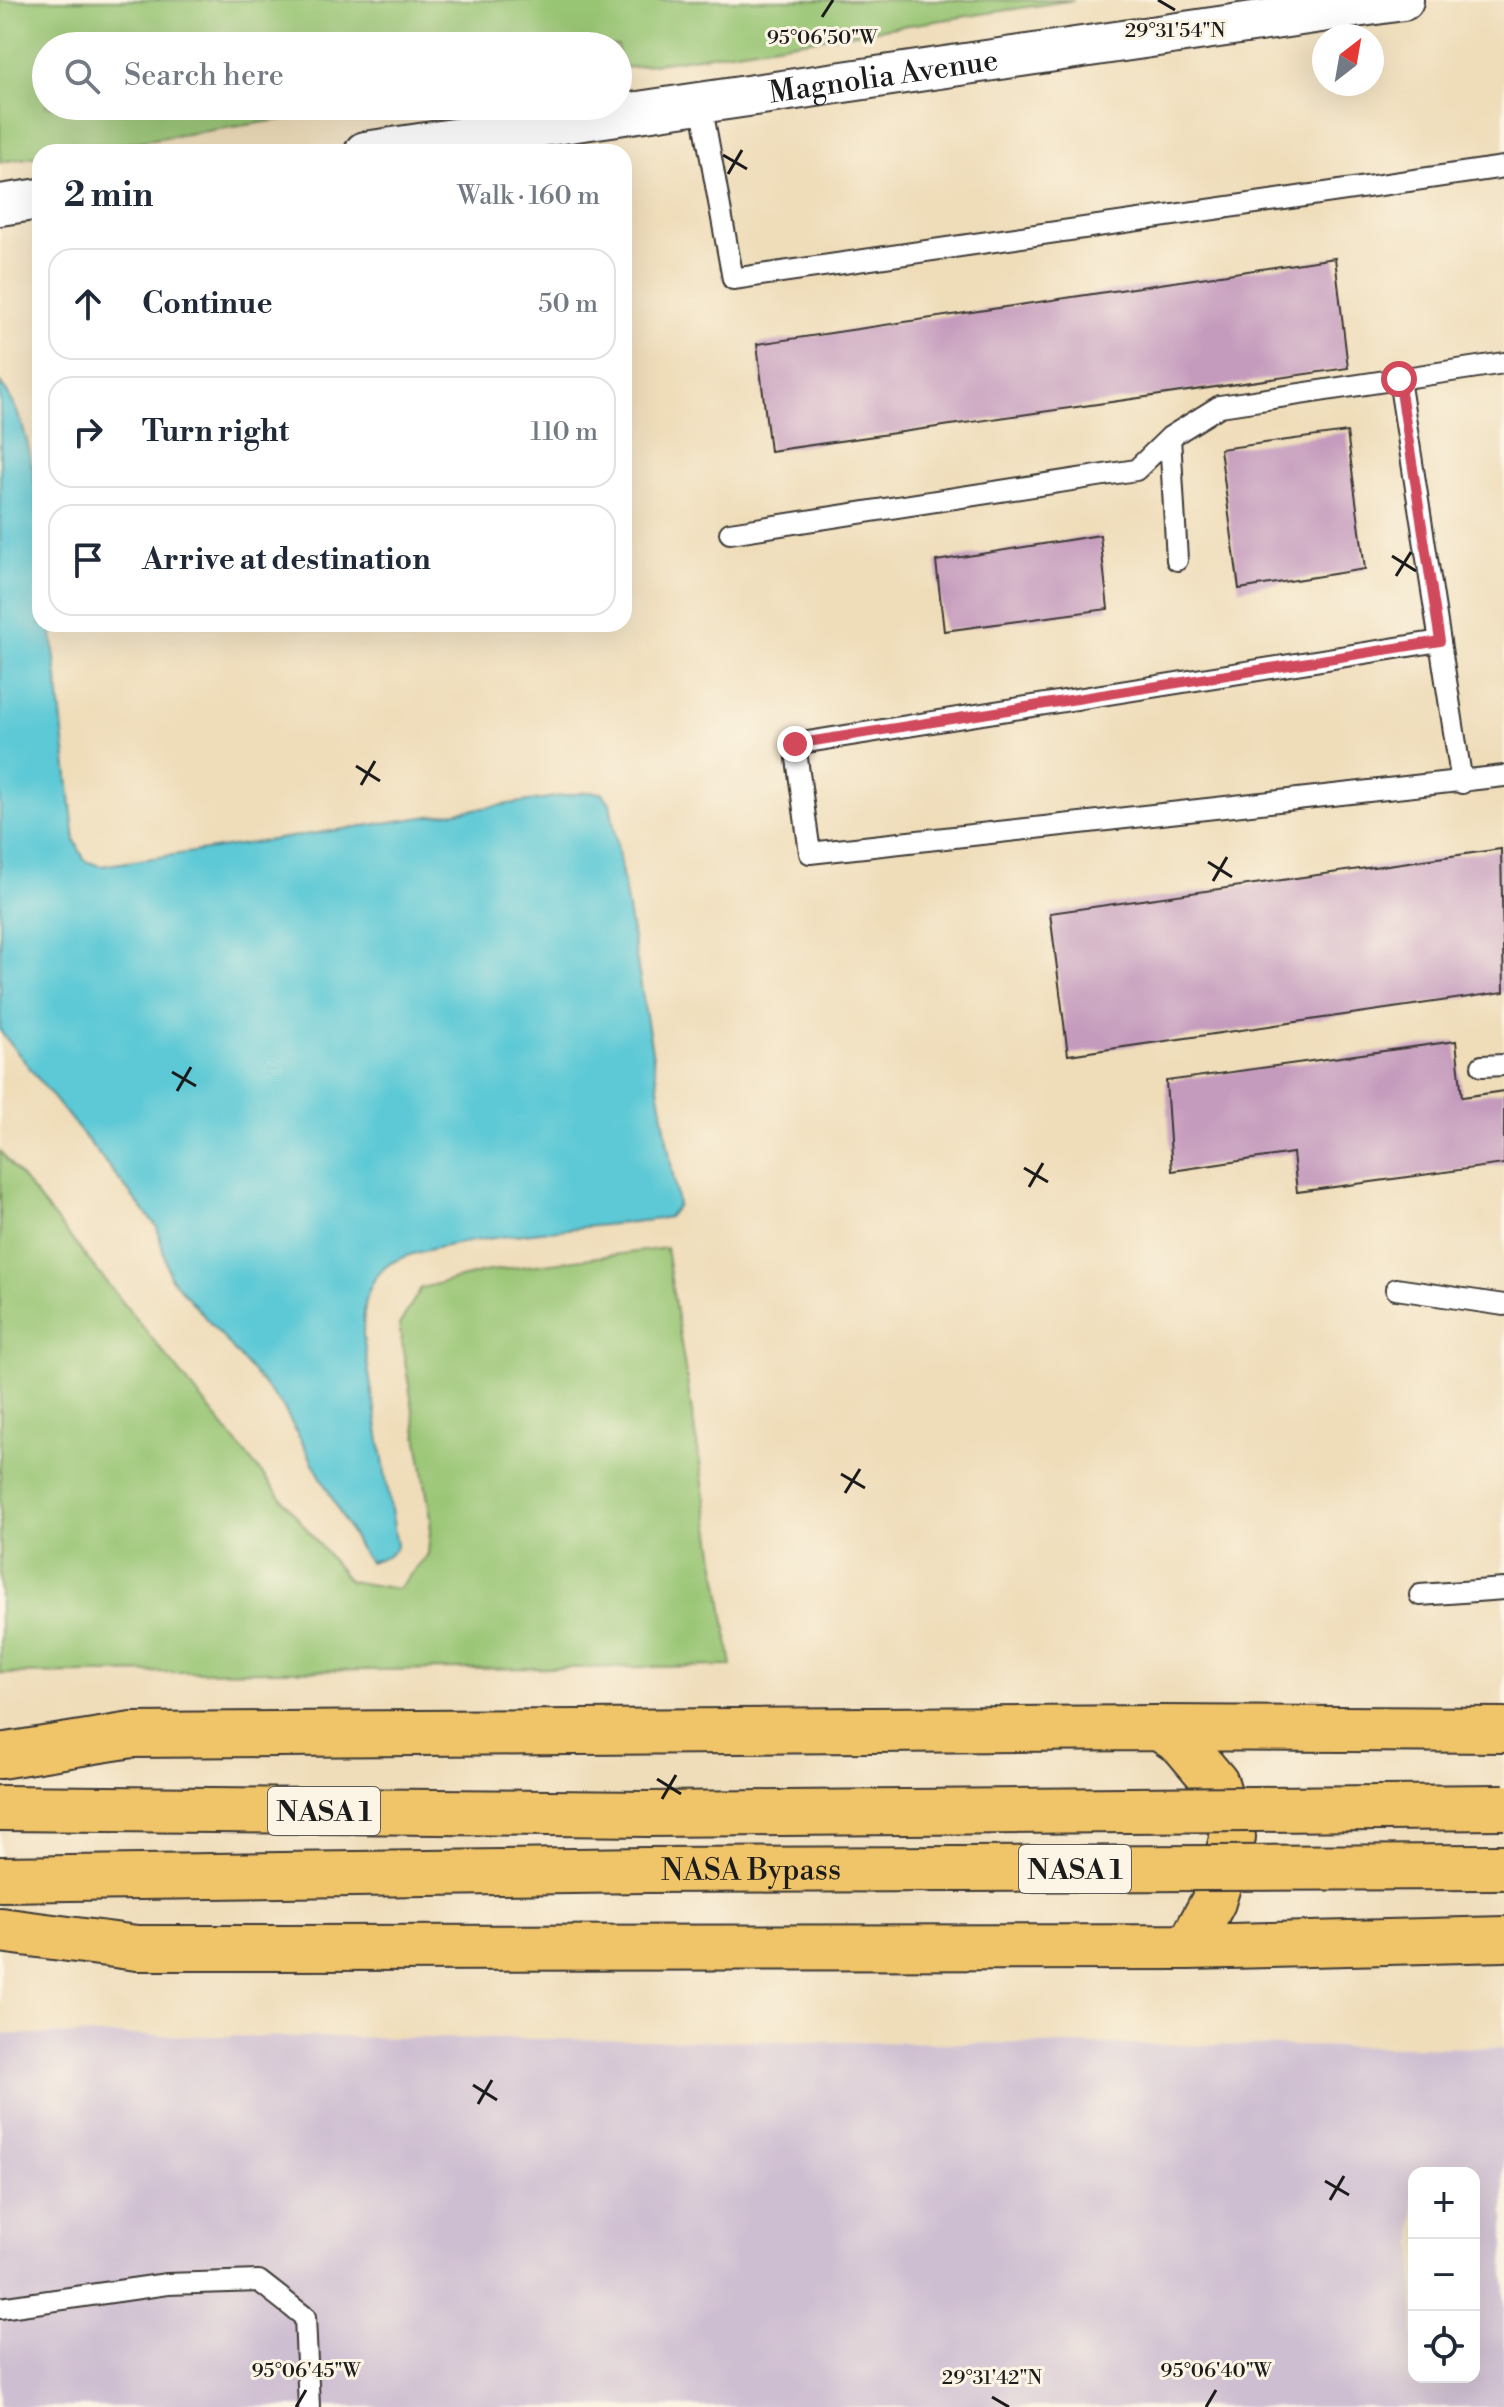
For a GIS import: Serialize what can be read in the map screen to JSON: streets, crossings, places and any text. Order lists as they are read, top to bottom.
{
  "streets": {
    "highway": ["NASA 1", "NASA Bypass"],
    "street": ["Magnolia Avenue"]
  },
  "north": "top right",
  "page": {
    "search": "Search here",
    "heading": ["2 min", "Walk · 160 m"],
    "list": [
      ["Continue", "50 m"],
      ["Turn right", "110 m"],
      "Arrive at destination"
    ],
    "map_buttons": ["+", "−"]
  },
  "coordinates": [
    "29°31'54\"N",
    "95°06'50\"W",
    "95°06'45\"W",
    "95°06'40\"W",
    "29°31'42\"N"
  ]
}
